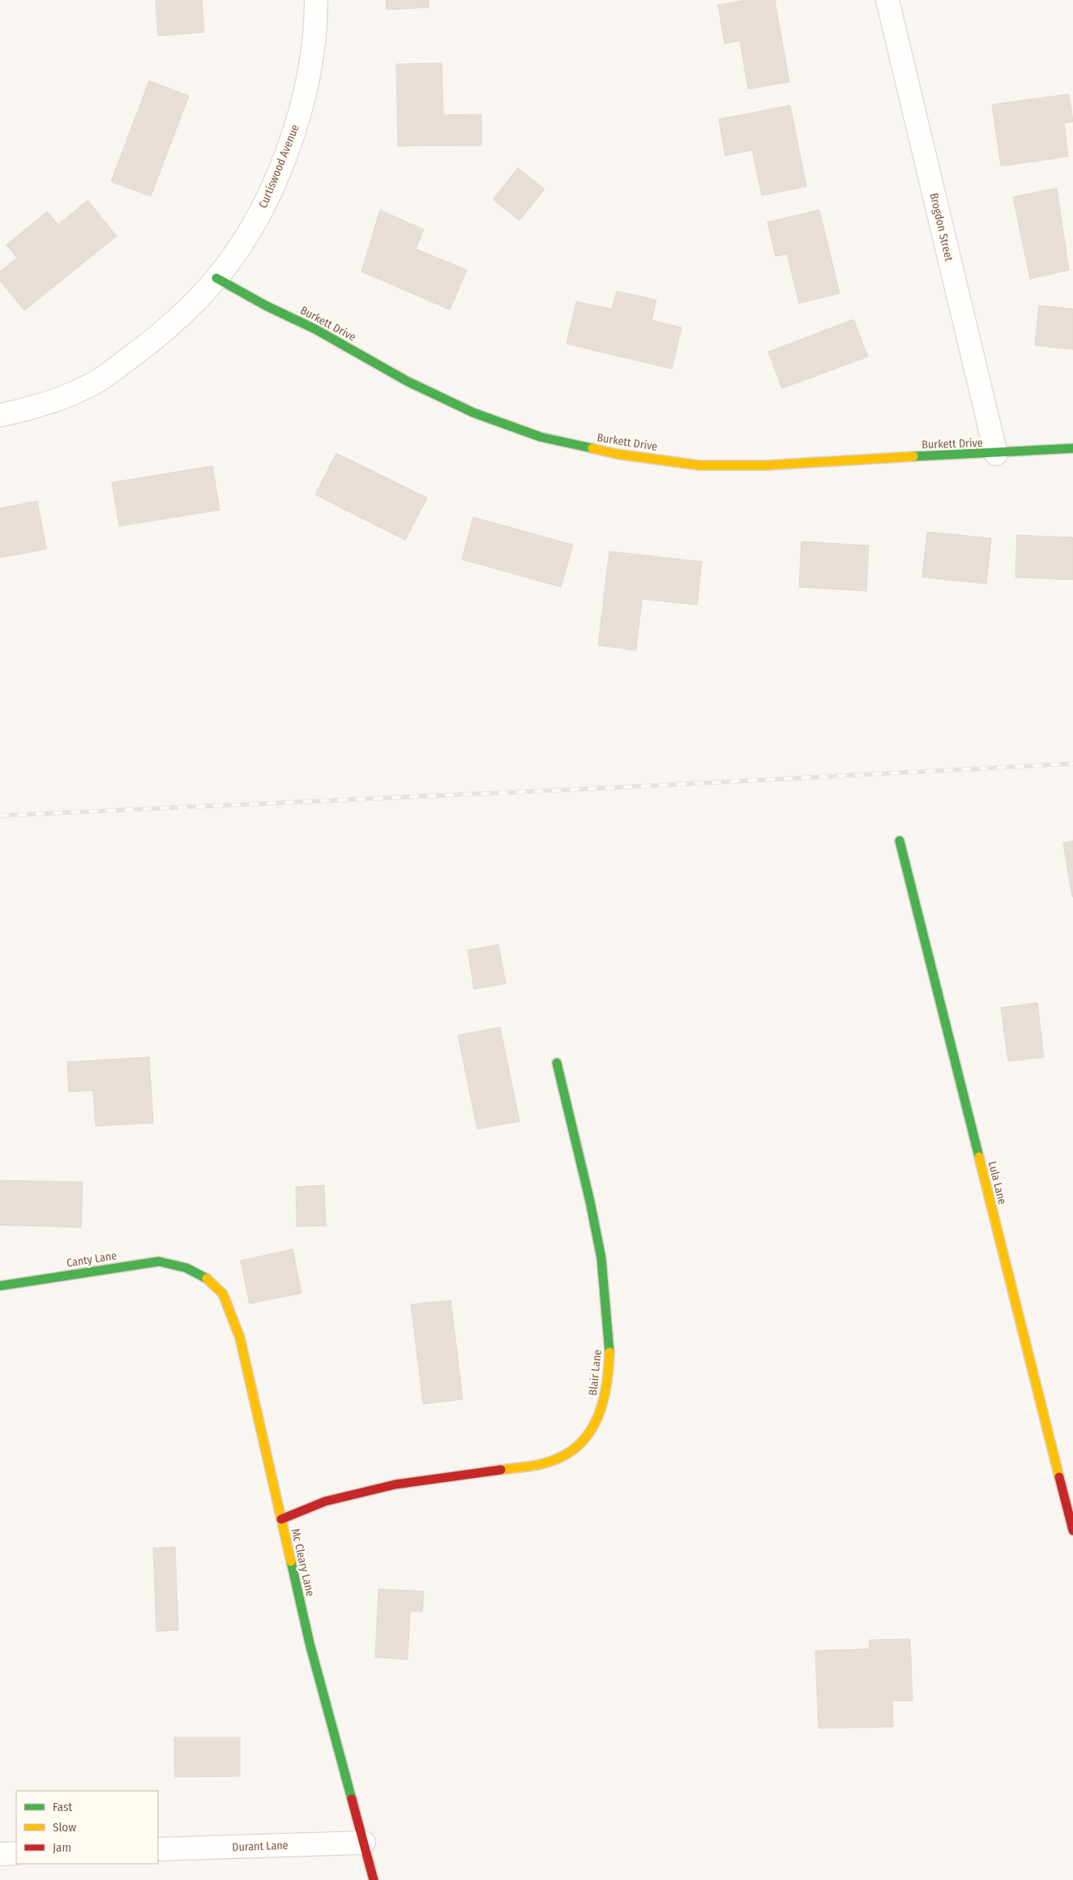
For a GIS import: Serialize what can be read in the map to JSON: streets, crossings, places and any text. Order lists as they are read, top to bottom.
{
  "streets": {
    "street": [
      "Curtiswood Avenue",
      "Brogdon Street",
      "Burkett Drive",
      "Lula Lane",
      "Canty Lane",
      "Blair Lane",
      "Mc Cleary Lane",
      "Durant Lane"
    ]
  },
  "crossings": [
    ["Curtiswood Avenue", "Burkett Drive"],
    ["Brogdon Street", "Burkett Drive"],
    ["Canty Lane", "Mc Cleary Lane"],
    ["Blair Lane", "Mc Cleary Lane"],
    ["Mc Cleary Lane", "Durant Lane"]
  ],
  "legend": ["Fast", "Slow", "Jam"]
}
